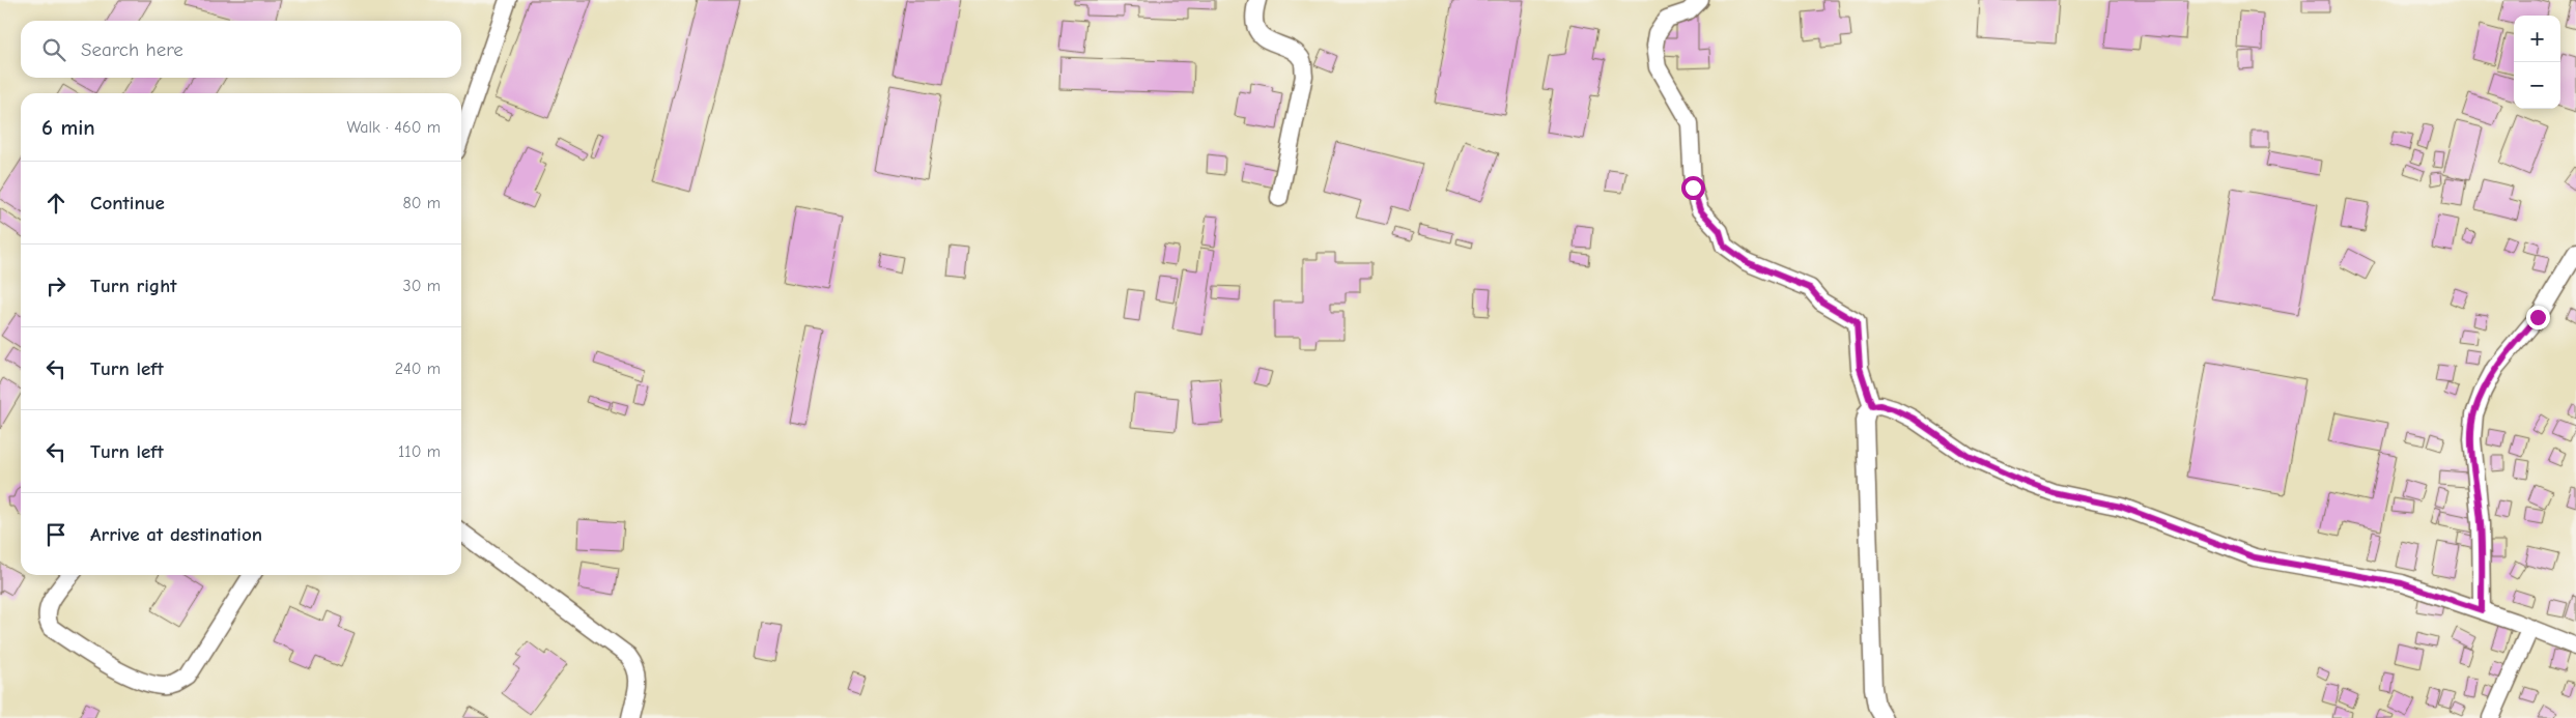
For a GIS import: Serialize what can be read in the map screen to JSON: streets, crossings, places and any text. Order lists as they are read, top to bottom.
{
  "page": {
    "map_buttons": ["+", "−"],
    "search": "Search here",
    "heading": ["6 min", "Walk · 460 m"],
    "list": [
      ["Continue", "80 m"],
      ["Turn right", "30 m"],
      ["Turn left", "240 m"],
      ["Turn left", "110 m"],
      "Arrive at destination"
    ]
  }
}
